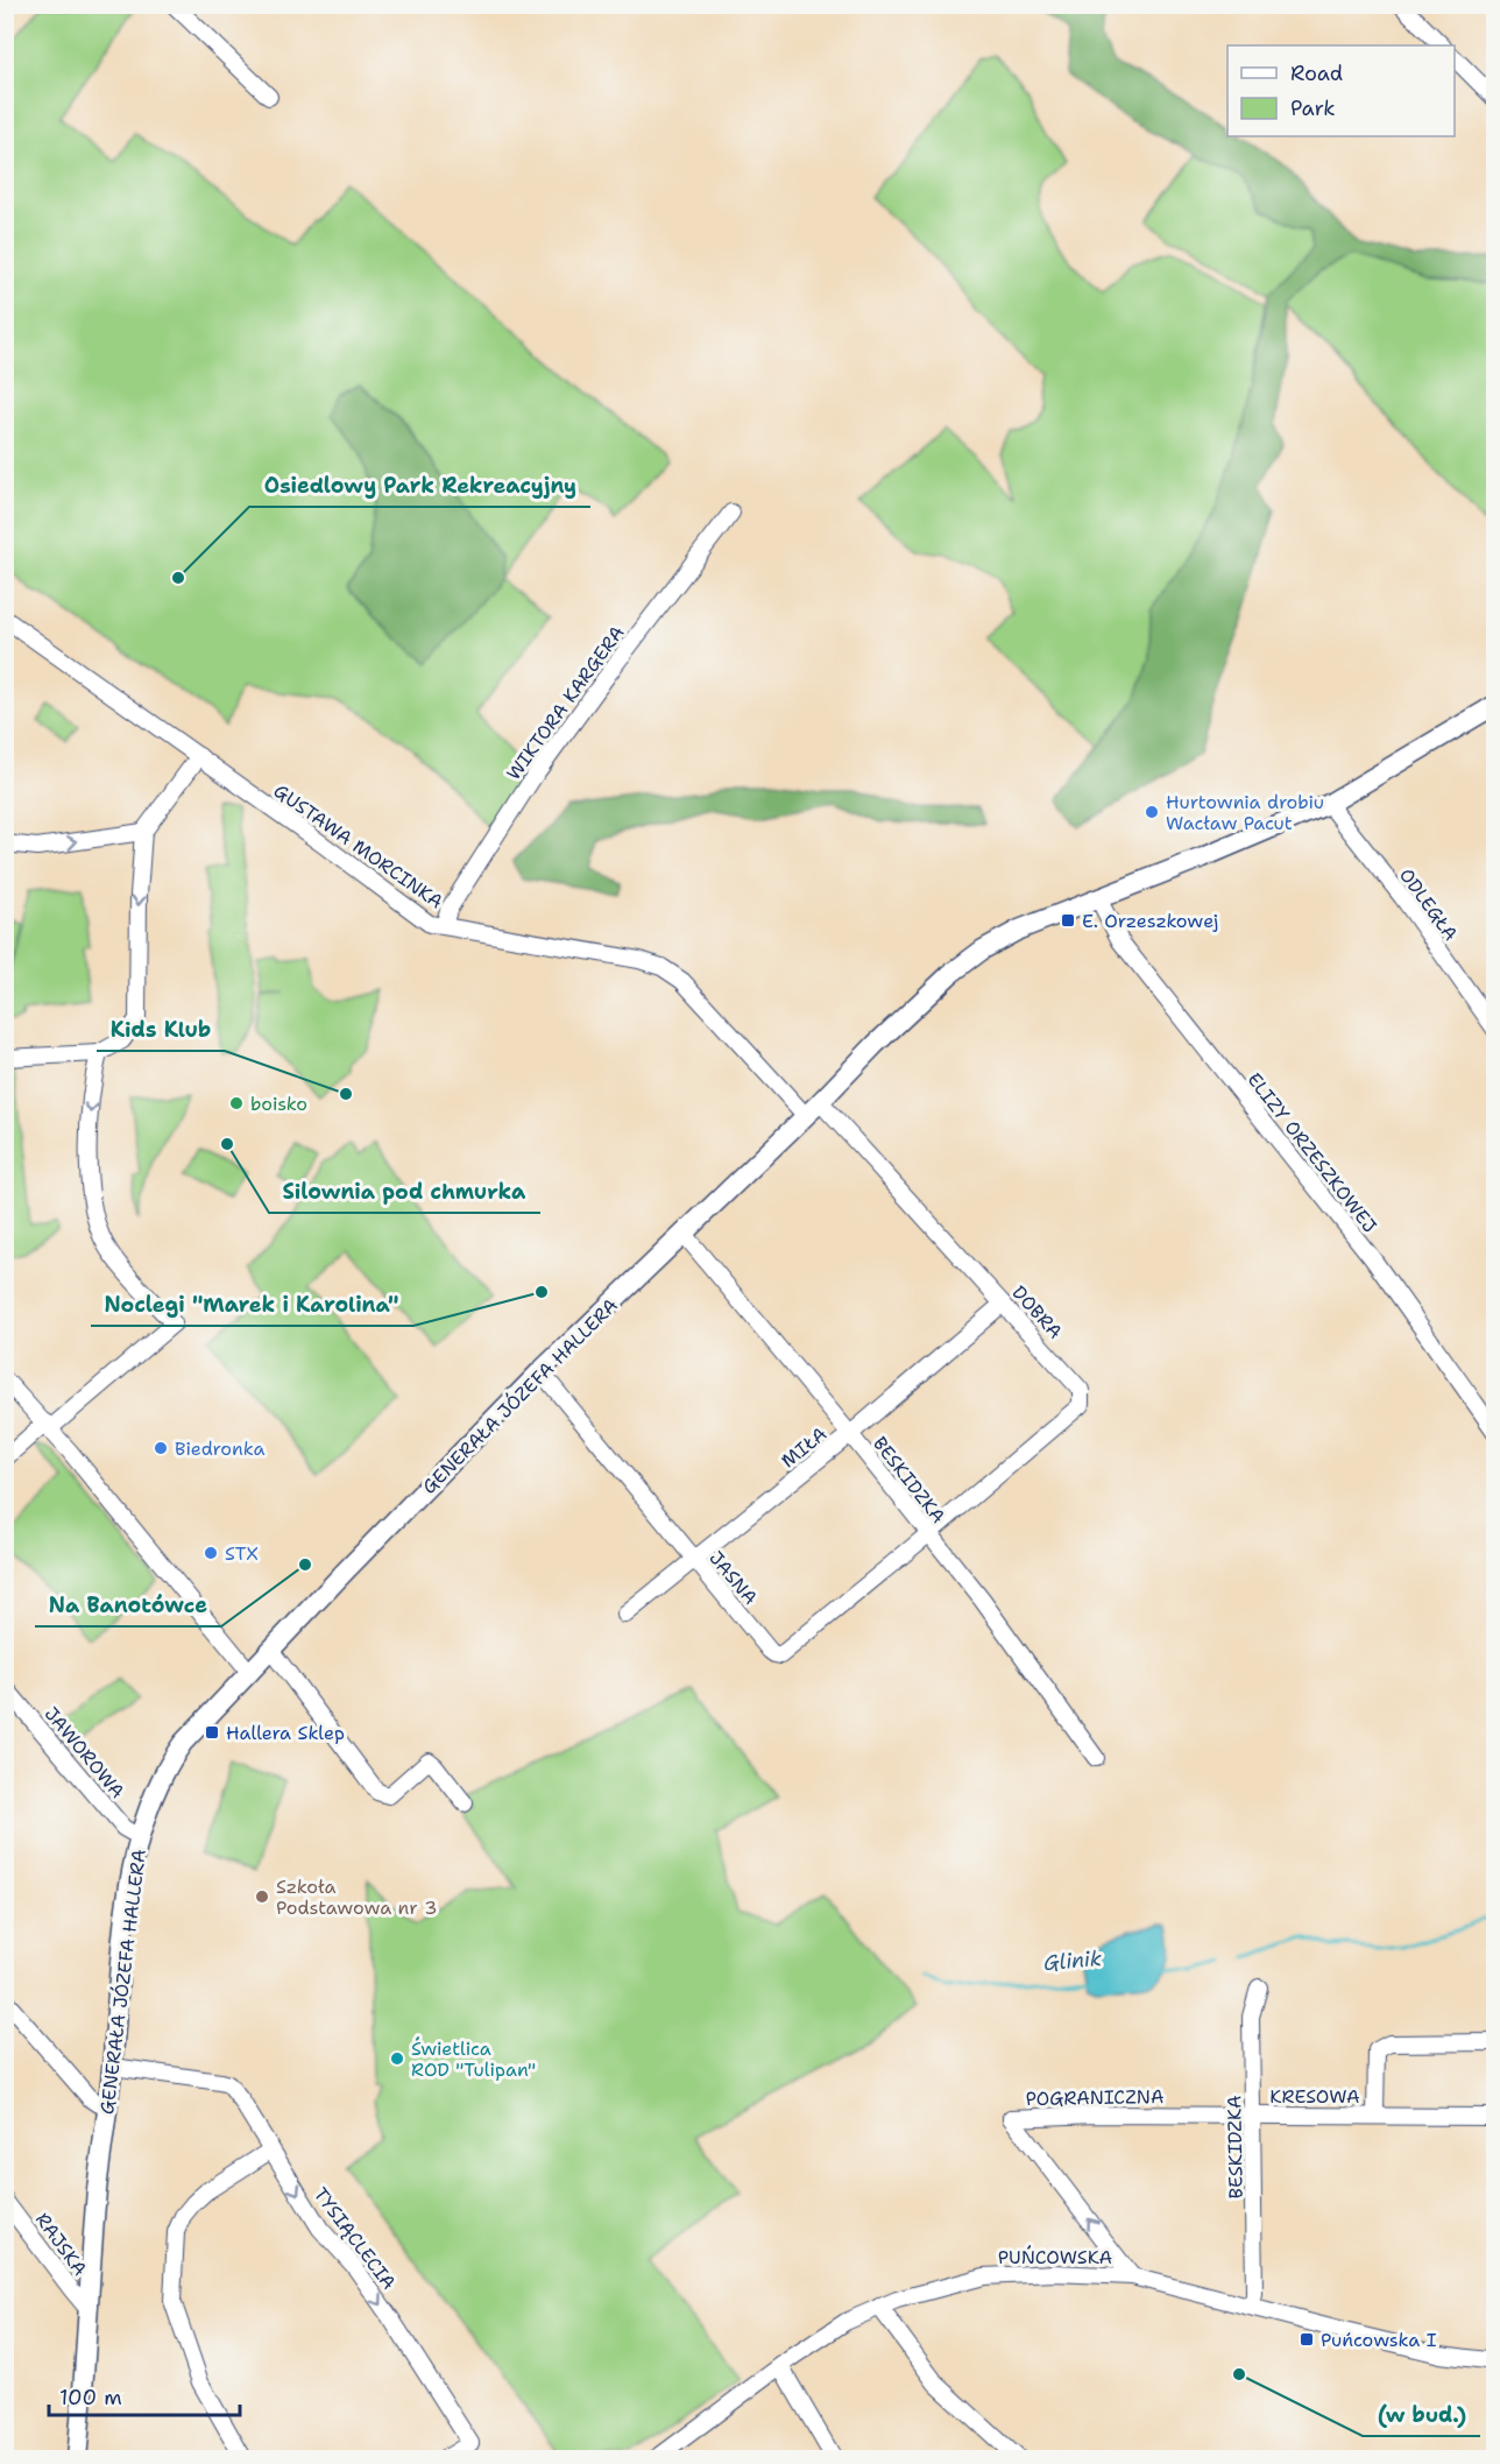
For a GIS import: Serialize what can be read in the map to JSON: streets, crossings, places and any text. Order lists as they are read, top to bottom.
{
  "streets": {
    "street": [
      "WIKTORA KARGERA",
      "GUSTAWA MORCINKA",
      "ODLEGŁA",
      "ELIZY ORZESZKOWEJ",
      "DOBRA",
      "GENERAŁA JÓZEFA HALLERA",
      "MIŁA",
      "BESKIDZKA",
      "JASNA",
      "JAWOROWA",
      "KRESOWA",
      "POGRANICZNA",
      "TYSIĄCLECIA",
      "RAJSKA",
      "PUŃCOWSKA"
    ]
  },
  "crossings": [
    ["WIKTORA KARGERA", "GUSTAWA MORCINKA"],
    ["GUSTAWA MORCINKA", "DOBRA"],
    ["GUSTAWA MORCINKA", "GENERAŁA JÓZEFA HALLERA"],
    ["ODLEGŁA", "GENERAŁA JÓZEFA HALLERA"],
    ["ELIZY ORZESZKOWEJ", "GENERAŁA JÓZEFA HALLERA"],
    ["DOBRA", "GENERAŁA JÓZEFA HALLERA"],
    ["DOBRA", "MIŁA"],
    ["DOBRA", "BESKIDZKA"],
    ["DOBRA", "JASNA"],
    ["GENERAŁA JÓZEFA HALLERA", "BESKIDZKA"],
    ["GENERAŁA JÓZEFA HALLERA", "JASNA"],
    ["GENERAŁA JÓZEFA HALLERA", "JAWOROWA"],
    ["GENERAŁA JÓZEFA HALLERA", "TYSIĄCLECIA"],
    ["GENERAŁA JÓZEFA HALLERA", "RAJSKA"],
    ["MIŁA", "BESKIDZKA"],
    ["MIŁA", "JASNA"],
    ["BESKIDZKA", "JASNA"],
    ["BESKIDZKA", "KRESOWA"],
    ["BESKIDZKA", "POGRANICZNA"],
    ["BESKIDZKA", "PUŃCOWSKA"],
    ["KRESOWA", "POGRANICZNA"],
    ["POGRANICZNA", "PUŃCOWSKA"]
  ],
  "one_way": ["TYSIĄCLECIA"],
  "water": ["Glinik"],
  "places": {
    "other": [
      "Osiedlowy Park Rekreacyjny",
      "Hurtownia drobiu Wacław Pacut",
      "Kids Klub",
      "boisko",
      "Silownia pod chmurka",
      "Noclegi \"Marek i Karolina\"",
      "Biedronka",
      "STX",
      "Na Banotówce",
      "Szkoła Podstawowa nr 3",
      "Świetlica ROD \"Tulipan\"",
      "(w bud.)"
    ],
    "transit": ["E. Orzeszkowej", "Hallera Sklep", "Puńcowska I"]
  },
  "legend": ["Road", "Park"],
  "scale_bar": "100 m"
}
